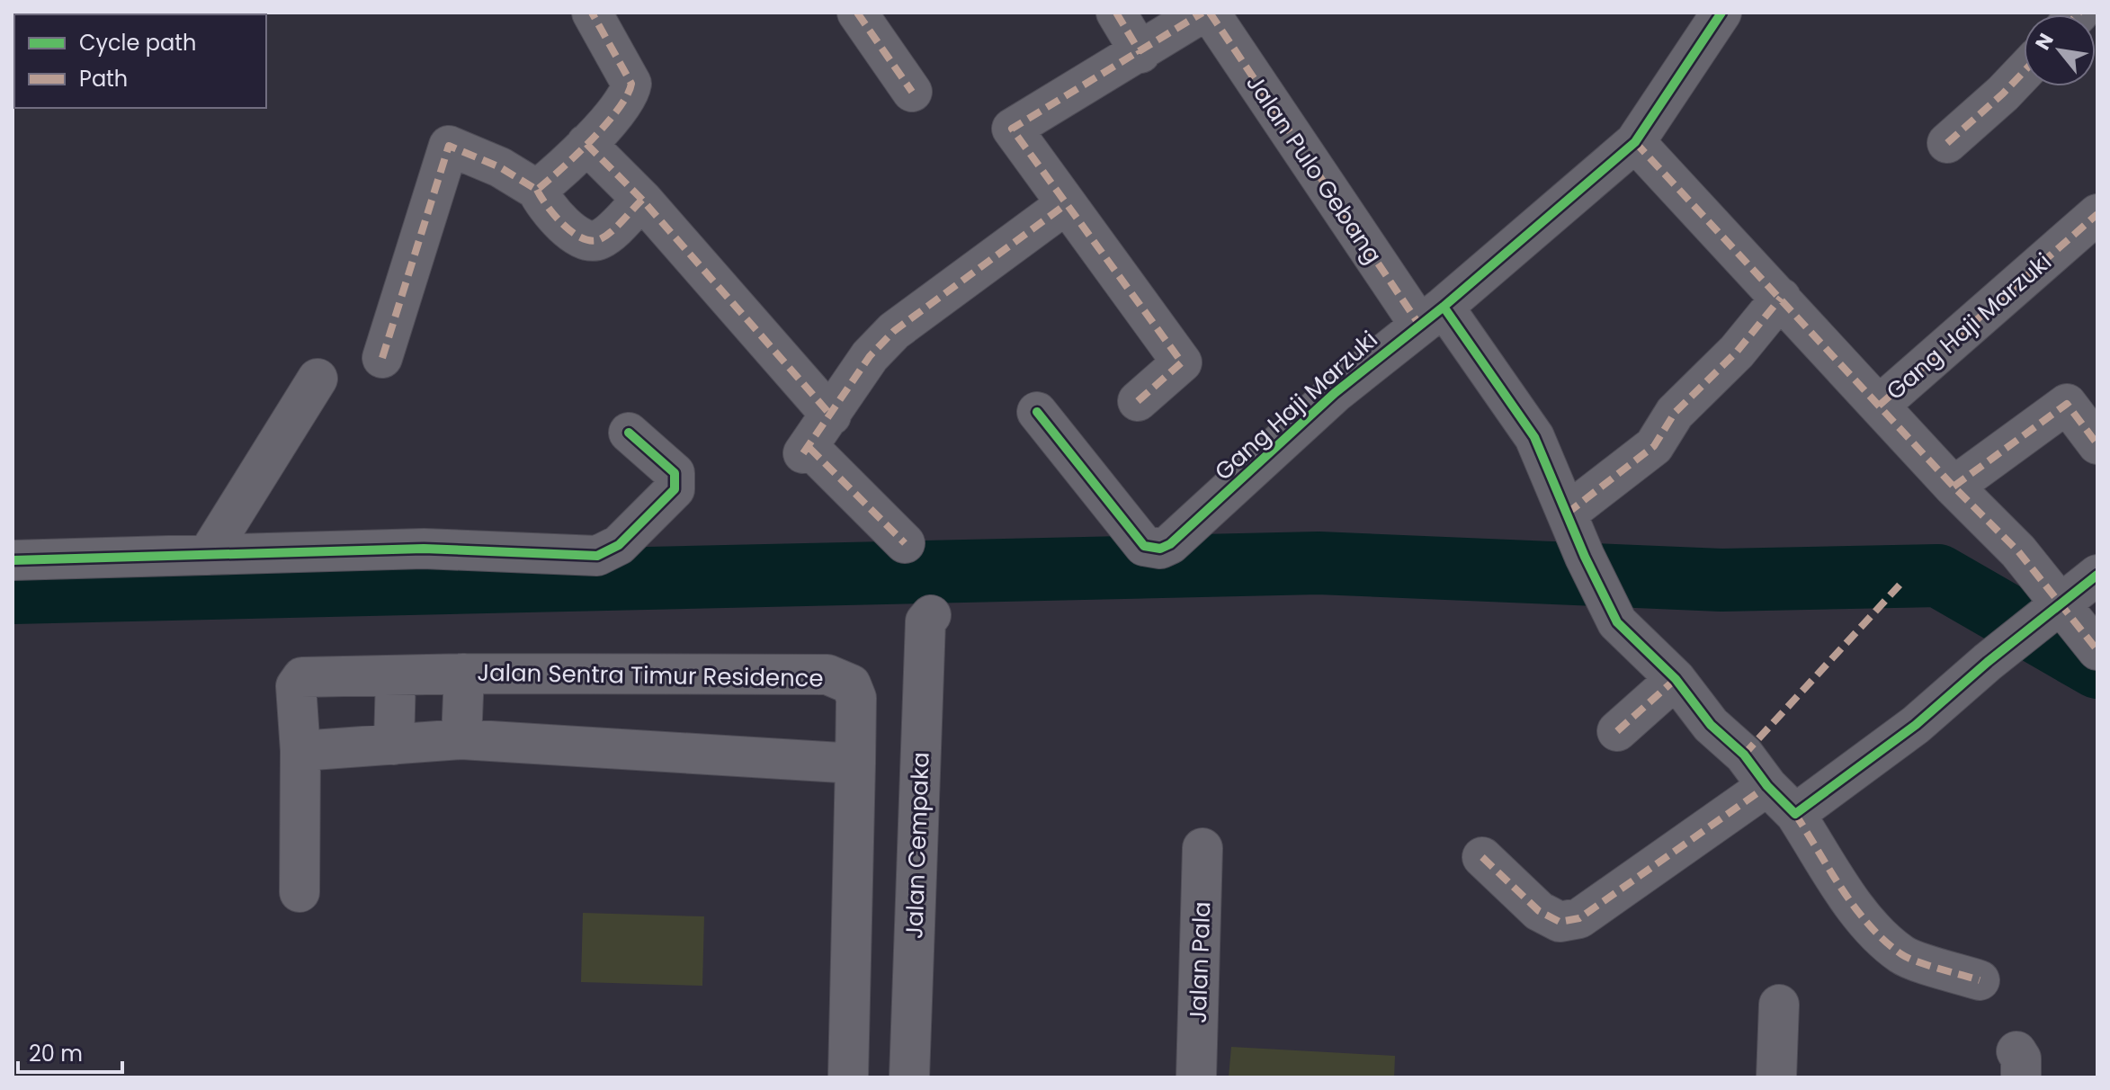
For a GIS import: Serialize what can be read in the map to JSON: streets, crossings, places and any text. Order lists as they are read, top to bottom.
{
  "streets": {
    "street": [
      "Jalan Pulo Gebang",
      "Gang Haji Marzuki",
      "Jalan Sentra Timur Residence",
      "Jalan Cempaka",
      "Jalan Pala"
    ]
  },
  "crossings": [
    ["Jalan Pulo Gebang", "Gang Haji Marzuki"]
  ],
  "legend": ["Cycle path", "Path"],
  "scale_bar": "20 m",
  "north": "top left"
}
